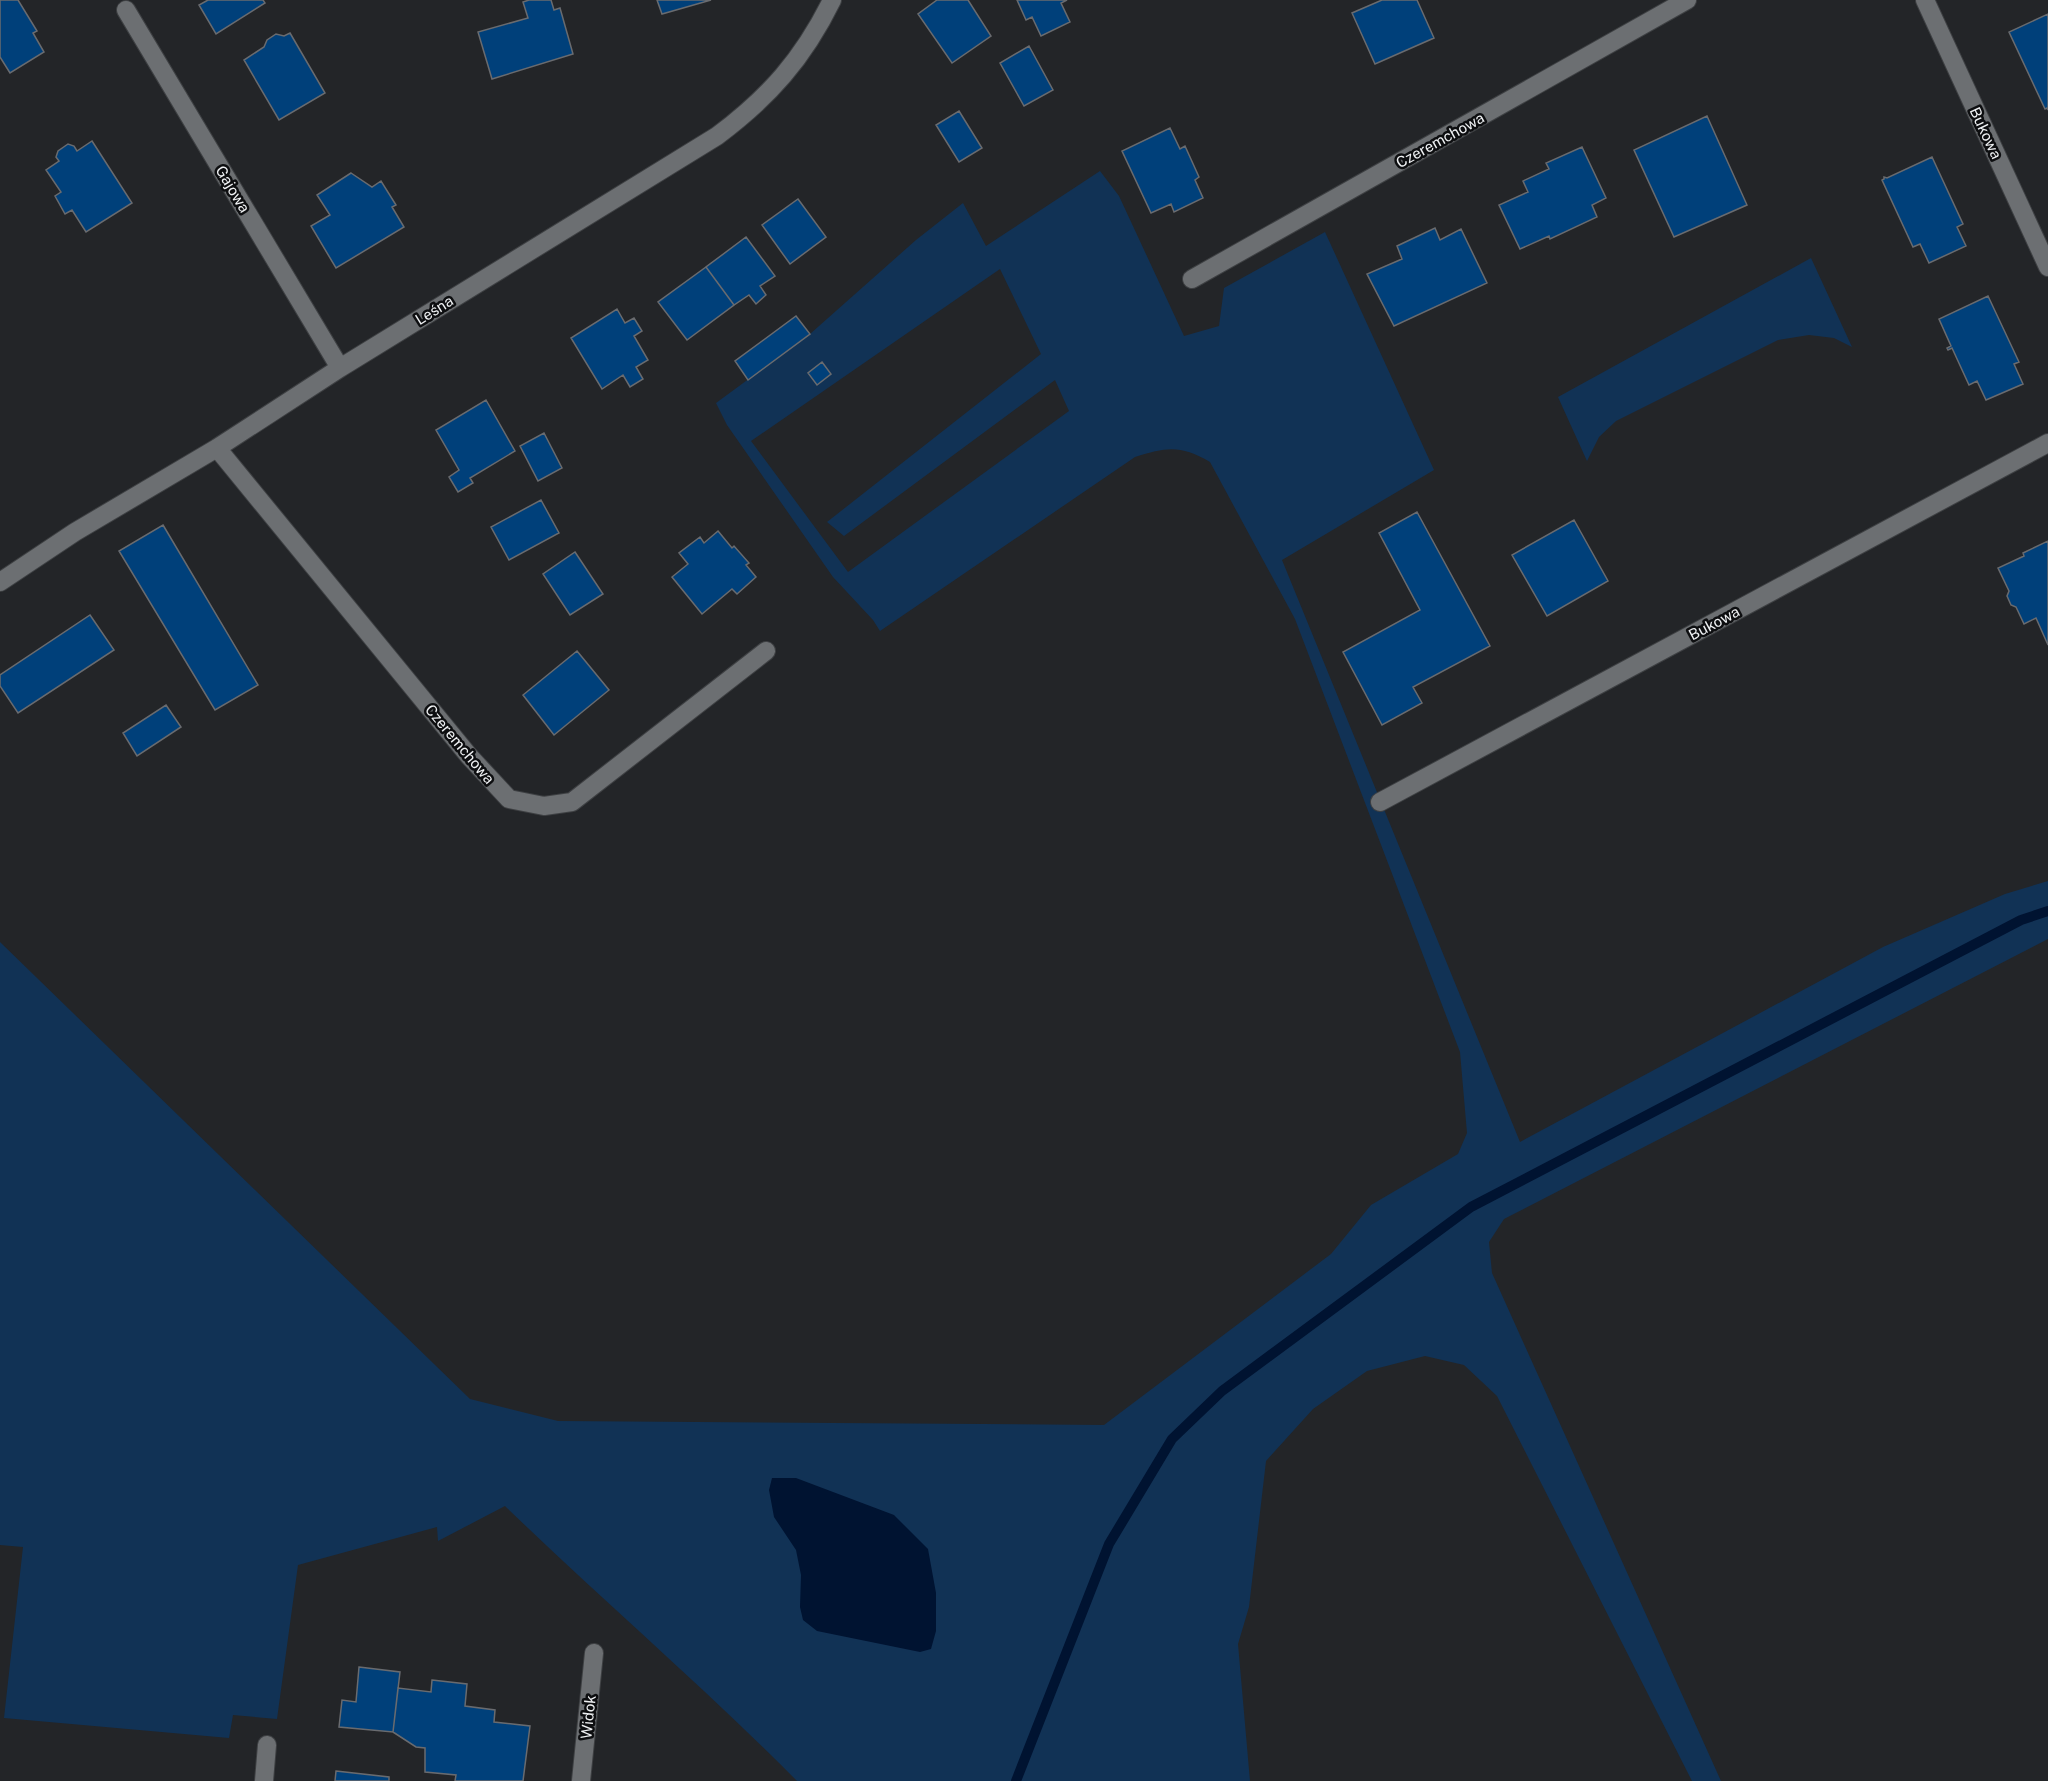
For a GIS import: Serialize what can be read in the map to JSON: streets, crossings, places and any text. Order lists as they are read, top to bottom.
{
  "streets": {
    "street": [
      "Bukowa",
      "Czeremchowa",
      "Gajowa",
      "Leśna",
      "Widok"
    ]
  },
  "crossings": [
    ["Czeremchowa", "Leśna"],
    ["Gajowa", "Leśna"]
  ]
}
